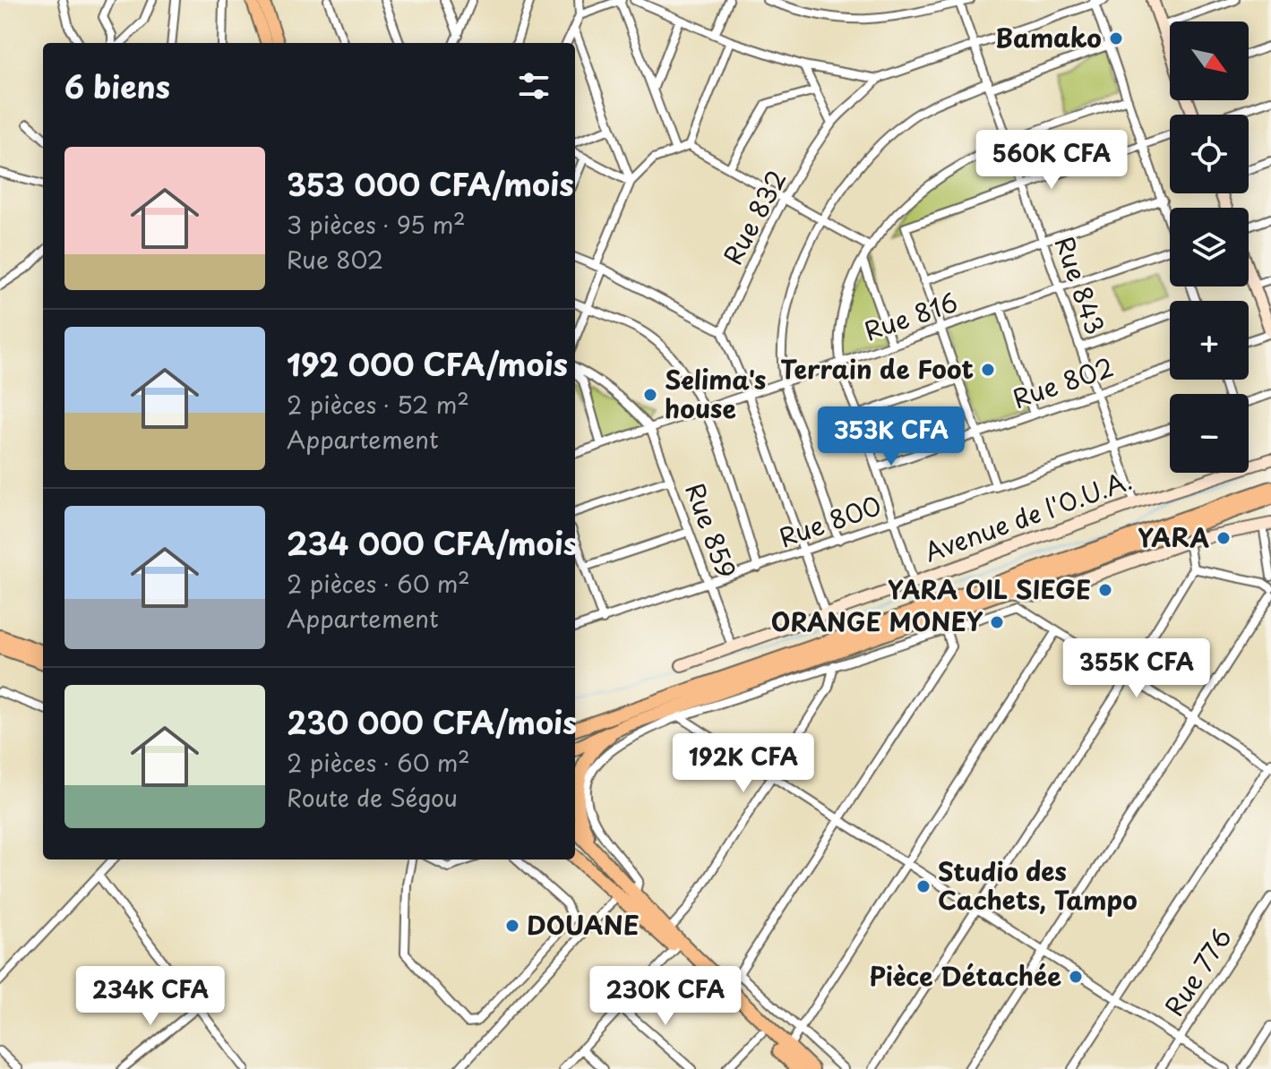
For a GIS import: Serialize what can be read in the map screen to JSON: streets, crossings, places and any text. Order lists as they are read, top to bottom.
{
  "streets": {
    "highway": ["Avenue de l'O.U.A."],
    "street": [
      "Rue 832",
      "Rue 843",
      "Rue 816",
      "Rue 802",
      "Rue 800",
      "Rue 859",
      "Rue 776"
    ]
  },
  "crossings": [
    ["Rue 843", "Rue 816"],
    ["Rue 843", "Rue 802"],
    ["Rue 843", "Avenue de l'O.U.A."],
    ["Rue 843", "Rue 800"],
    ["Rue 816", "Rue 859"],
    ["Avenue de l'O.U.A.", "Rue 859"],
    ["Rue 800", "Rue 859"]
  ],
  "places": [
    "Bamako",
    "Terrain de Foot",
    "Selima's house",
    "YARA",
    "YARA OIL SIEGE",
    "ORANGE MONEY",
    "Studio des Cachets, Tampo",
    "DOUANE",
    "Pièce Détachée"
  ],
  "north": "bottom right",
  "page": {
    "map_buttons": ["+", "−"],
    "heading": "6 biens",
    "list": [
      {
        "name": "353 000 CFA/mois",
        "note": "3 pièces · 95 m² · Rue 802"
      },
      {
        "name": "192 000 CFA/mois",
        "note": "2 pièces · 52 m² · Appartement"
      },
      {
        "name": "234 000 CFA/mois",
        "note": "2 pièces · 60 m² · Appartement"
      },
      {
        "name": "230 000 CFA/mois",
        "note": "2 pièces · 60 m² · Route de Ségou"
      }
    ],
    "price": [
      "560K CFA",
      "353K CFA",
      "355K CFA",
      "192K CFA",
      "234K CFA",
      "230K CFA"
    ]
  }
}
